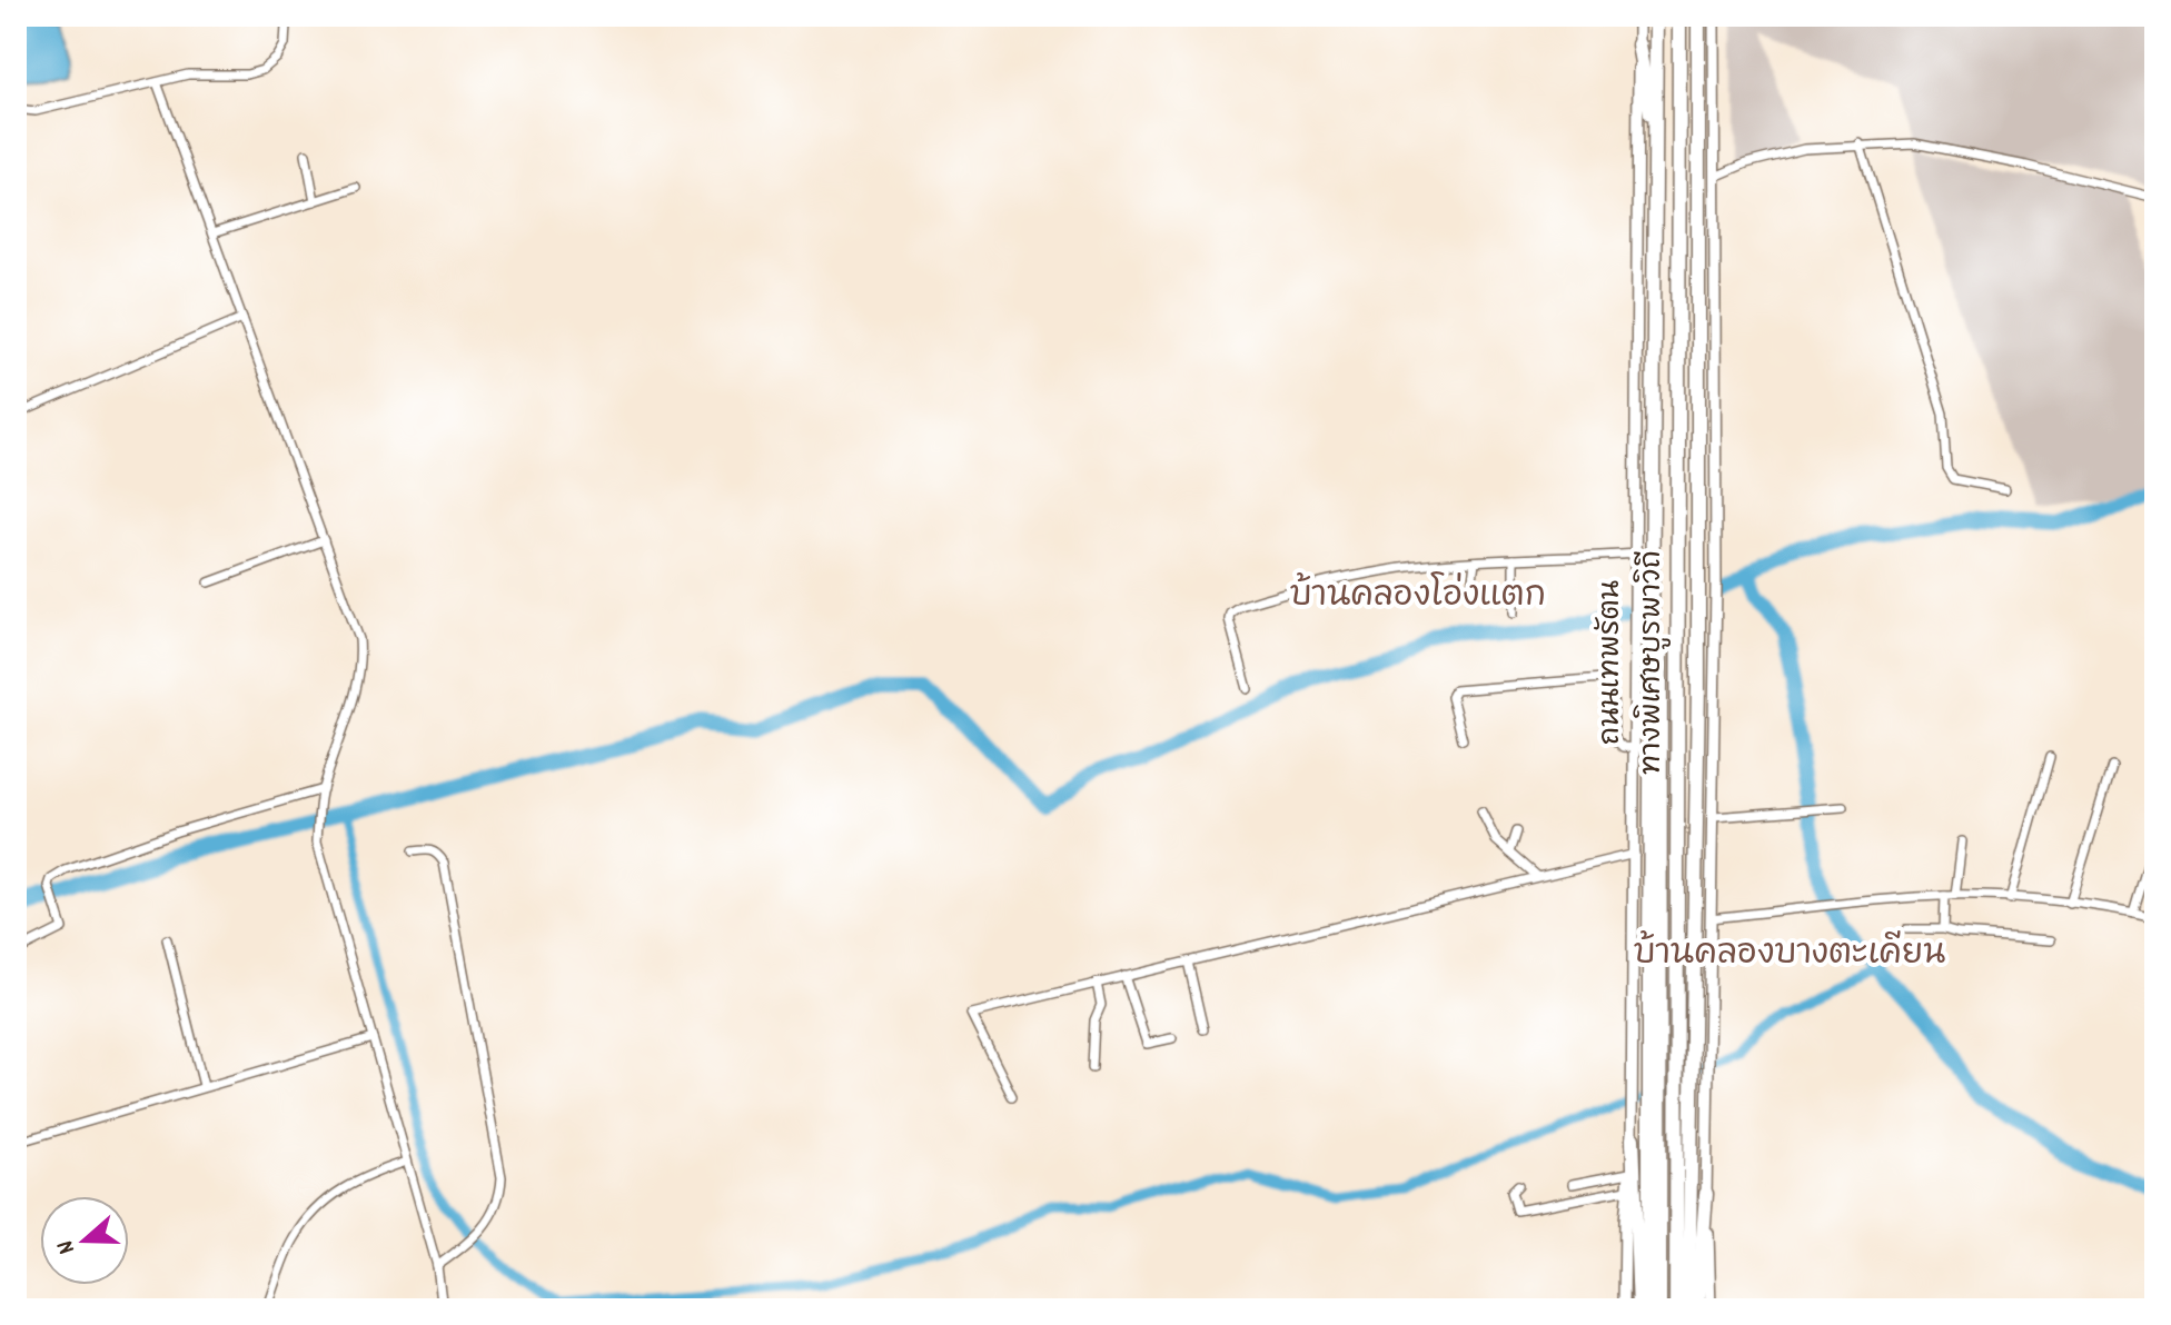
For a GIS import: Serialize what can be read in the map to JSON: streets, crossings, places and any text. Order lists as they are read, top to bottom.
{
  "streets": {
    "highway": ["ถนนเทพรัตน", "ทางพิเศษบูรพาวิถี"]
  },
  "crossings": [
    ["ถนนเทพรัตน", "ทางพิเศษบูรพาวิถี"]
  ],
  "districts": ["บ้านคลองโอ่งแตก", "บ้านคลองบางตะเคียน"],
  "north": "left"
}
